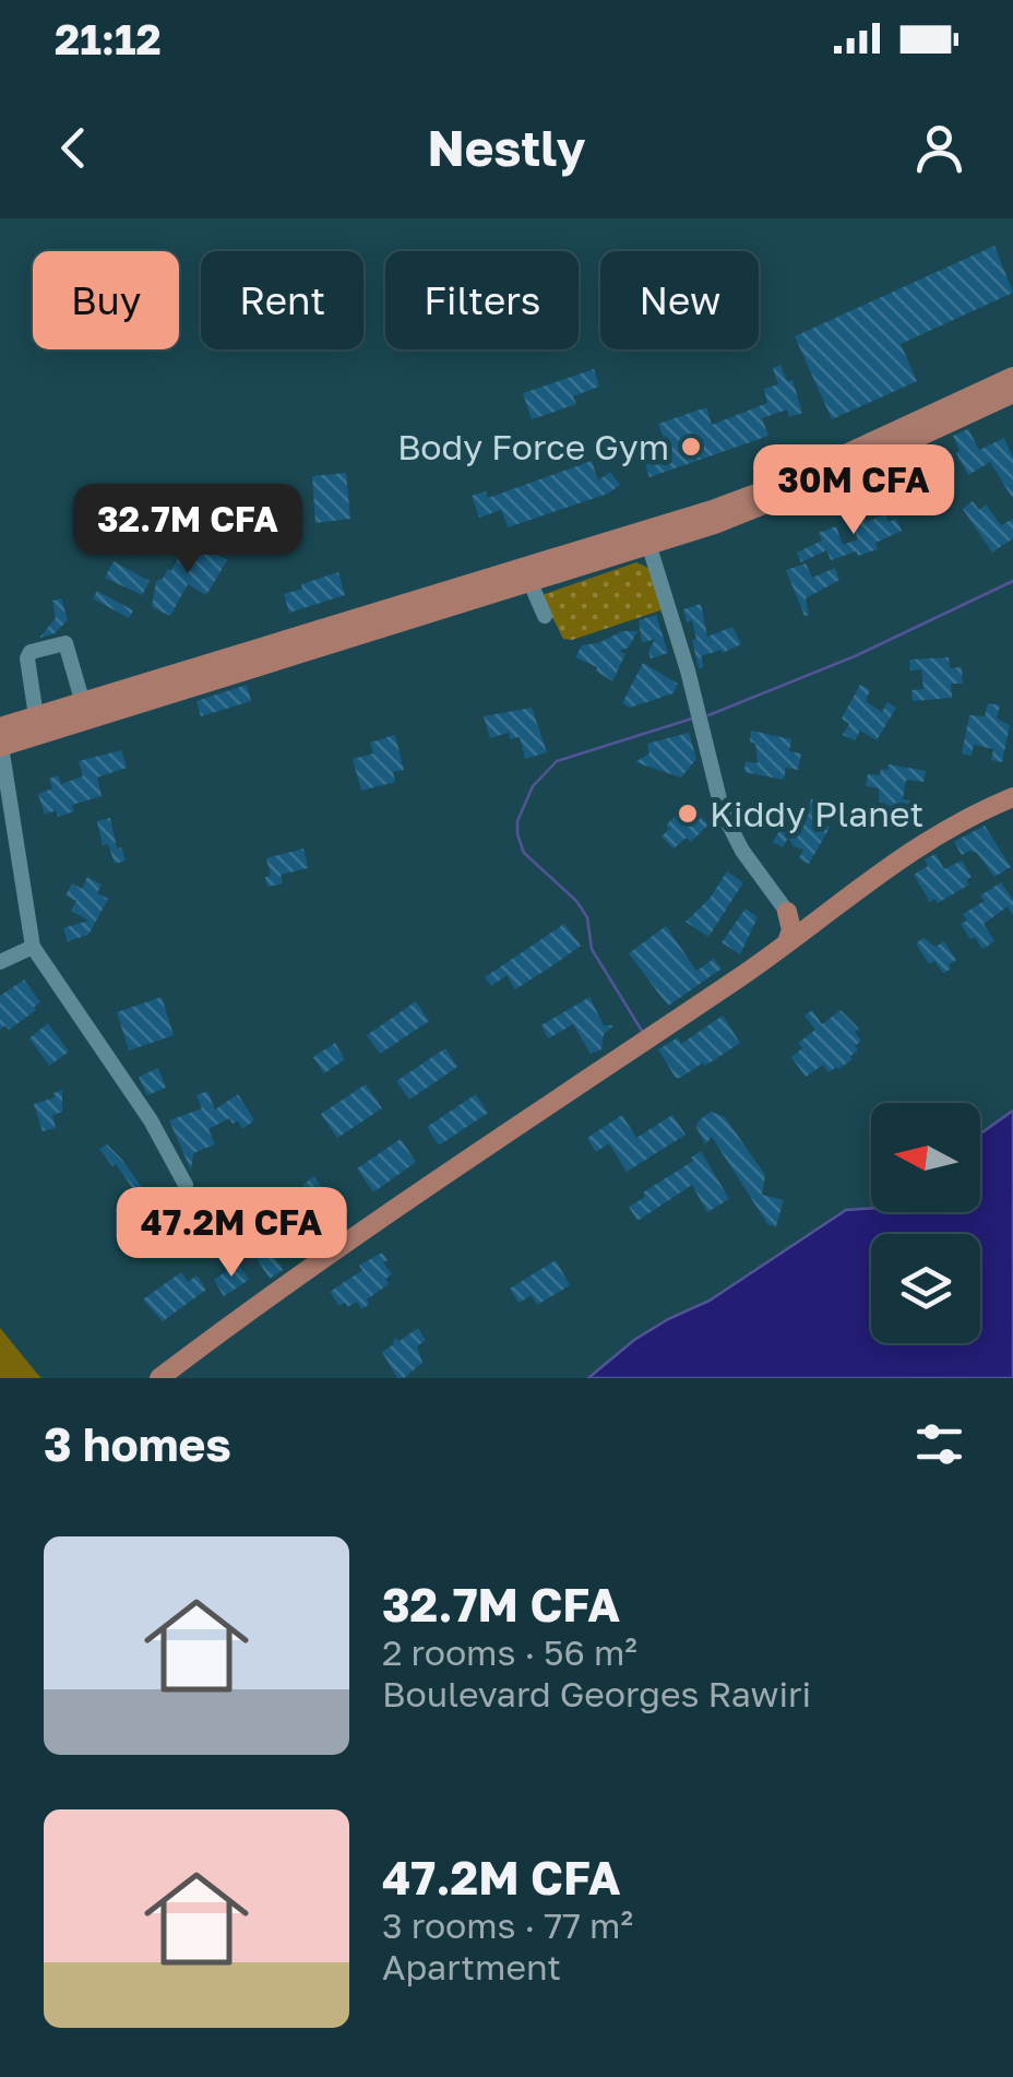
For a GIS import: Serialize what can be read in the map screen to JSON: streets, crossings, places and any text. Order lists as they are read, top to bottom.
{
  "places": ["Body Force Gym", "Kiddy Planet"],
  "north": "left",
  "page": {
    "status": "21:12",
    "header": "Nestly",
    "chip": [
      "Buy",
      "Rent",
      "Filters",
      "New"
    ],
    "price": ["30M CFA", "32.7M CFA", "47.2M CFA"],
    "heading": "3 homes",
    "list": [
      {
        "name": "32.7M CFA",
        "note": "2 rooms · 56 m² · Boulevard Georges Rawiri"
      },
      {
        "name": "47.2M CFA",
        "note": "3 rooms · 77 m² · Apartment"
      }
    ]
  }
}
